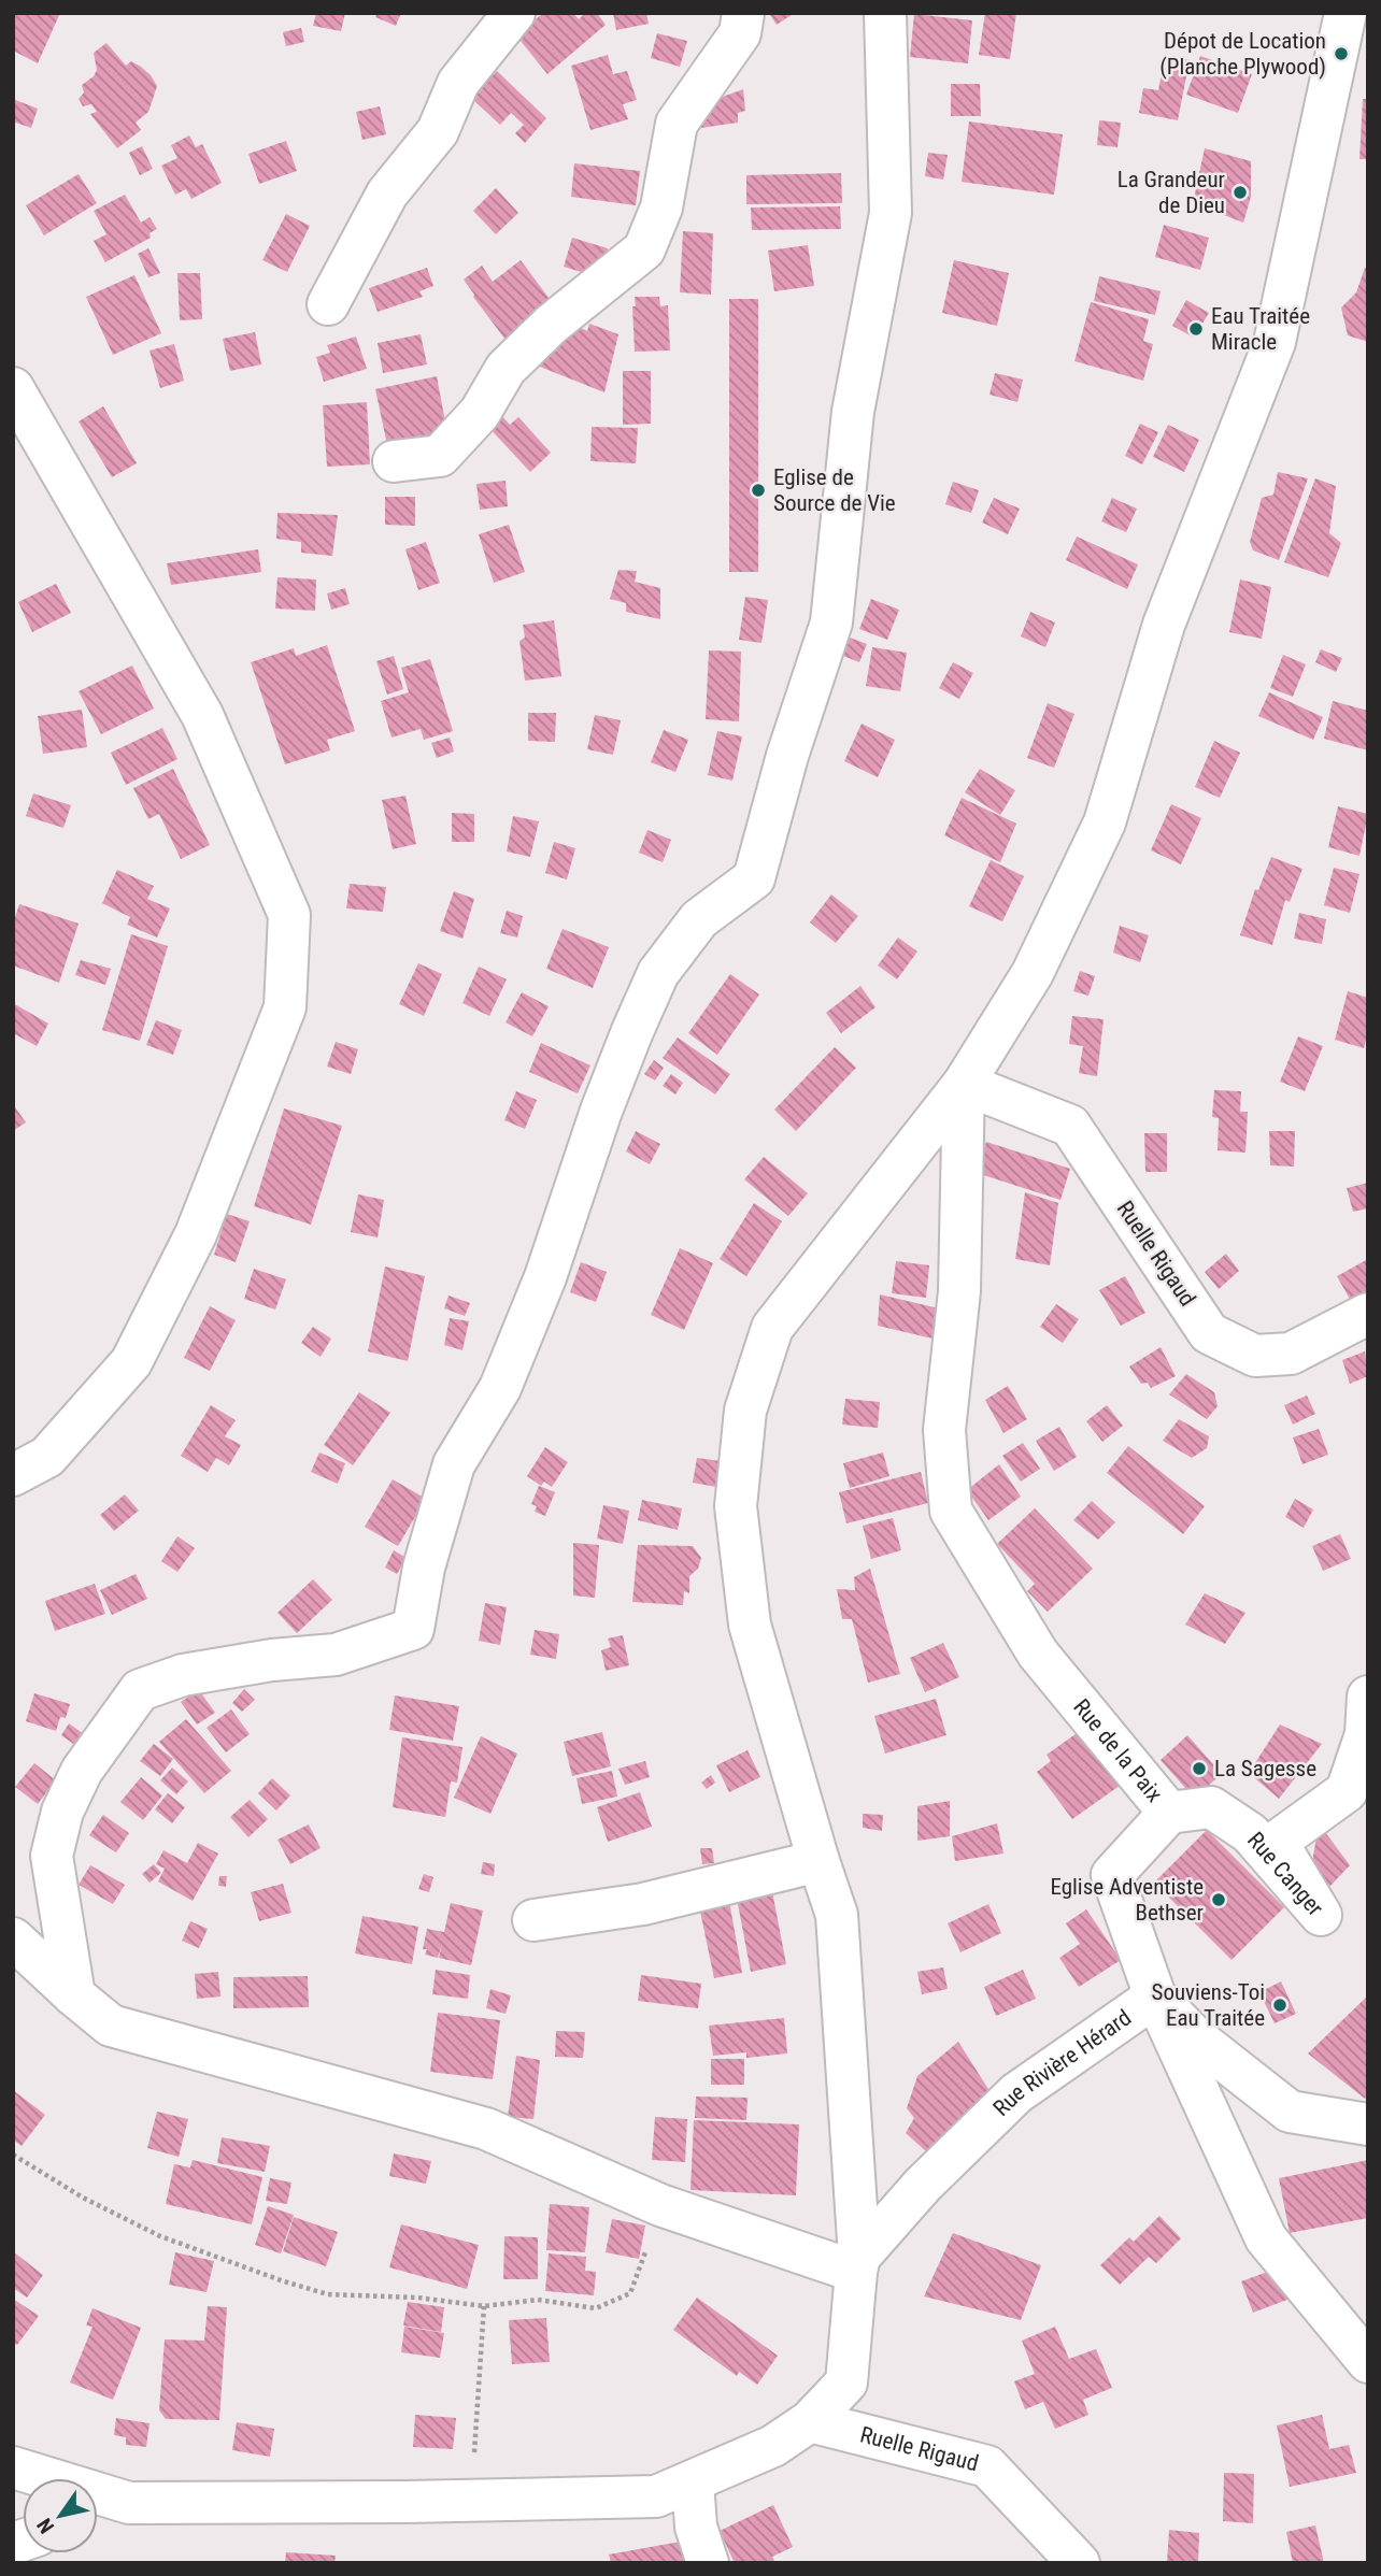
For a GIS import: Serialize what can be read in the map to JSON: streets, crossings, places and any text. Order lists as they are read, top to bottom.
{
  "streets": {
    "street": [
      "Ruelle Rigaud",
      "Rue de la Paix",
      "Rue Canger",
      "Rue Rivière Hérard"
    ]
  },
  "crossings": [
    ["Ruelle Rigaud", "Rue de la Paix"],
    ["Rue de la Paix", "Rue Canger"],
    ["Rue de la Paix", "Rue Rivière Hérard"]
  ],
  "places": [
    "Dépot de Location (Planche Plywood)",
    "La Grandeur de Dieu",
    "Eau Traitée Miracle",
    "Eglise de Source de Vie",
    "La Sagesse",
    "Eglise Adventiste Bethser",
    "Souviens-Toi Eau Traitée"
  ],
  "north": "bottom left"
}
